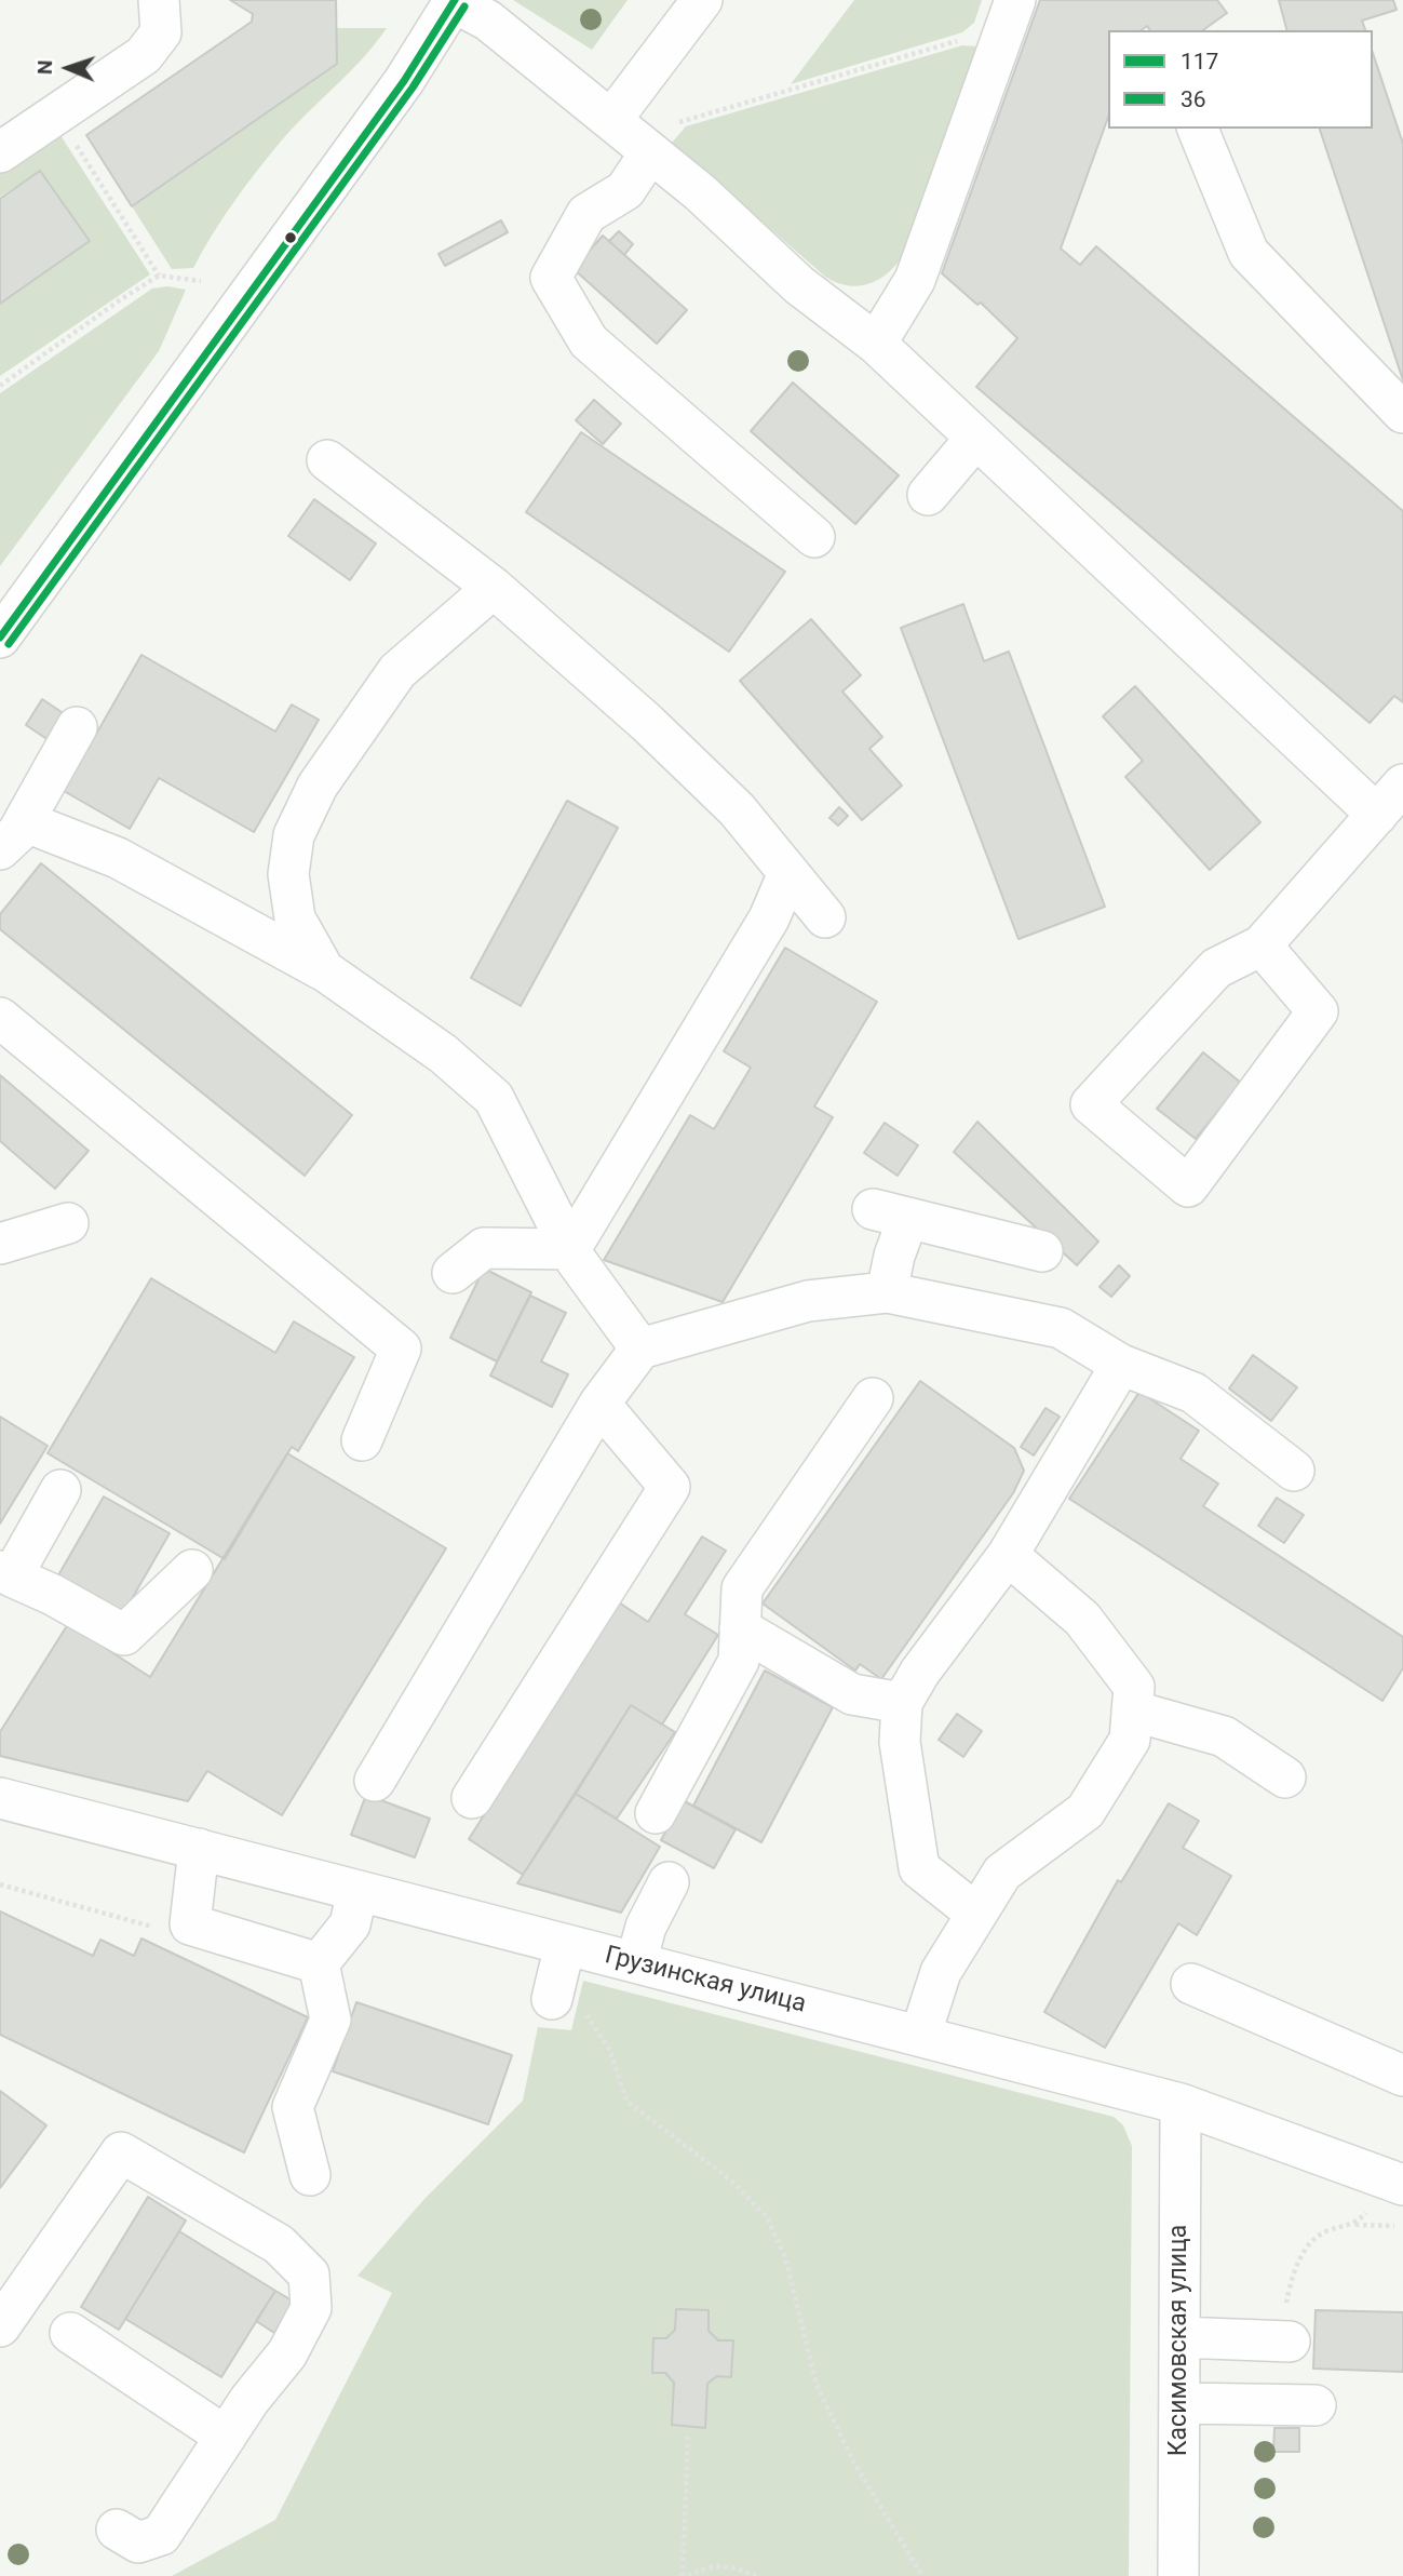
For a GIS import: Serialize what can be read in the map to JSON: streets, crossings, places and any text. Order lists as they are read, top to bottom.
{
  "streets": {
    "street": ["Грузинская улица", "Касимовская улица"]
  },
  "crossings": [
    ["Грузинская улица", "Касимовская улица"]
  ],
  "lines": ["transit line 117", "transit line 36"],
  "legend": ["117", "36"],
  "north": "left"
}
